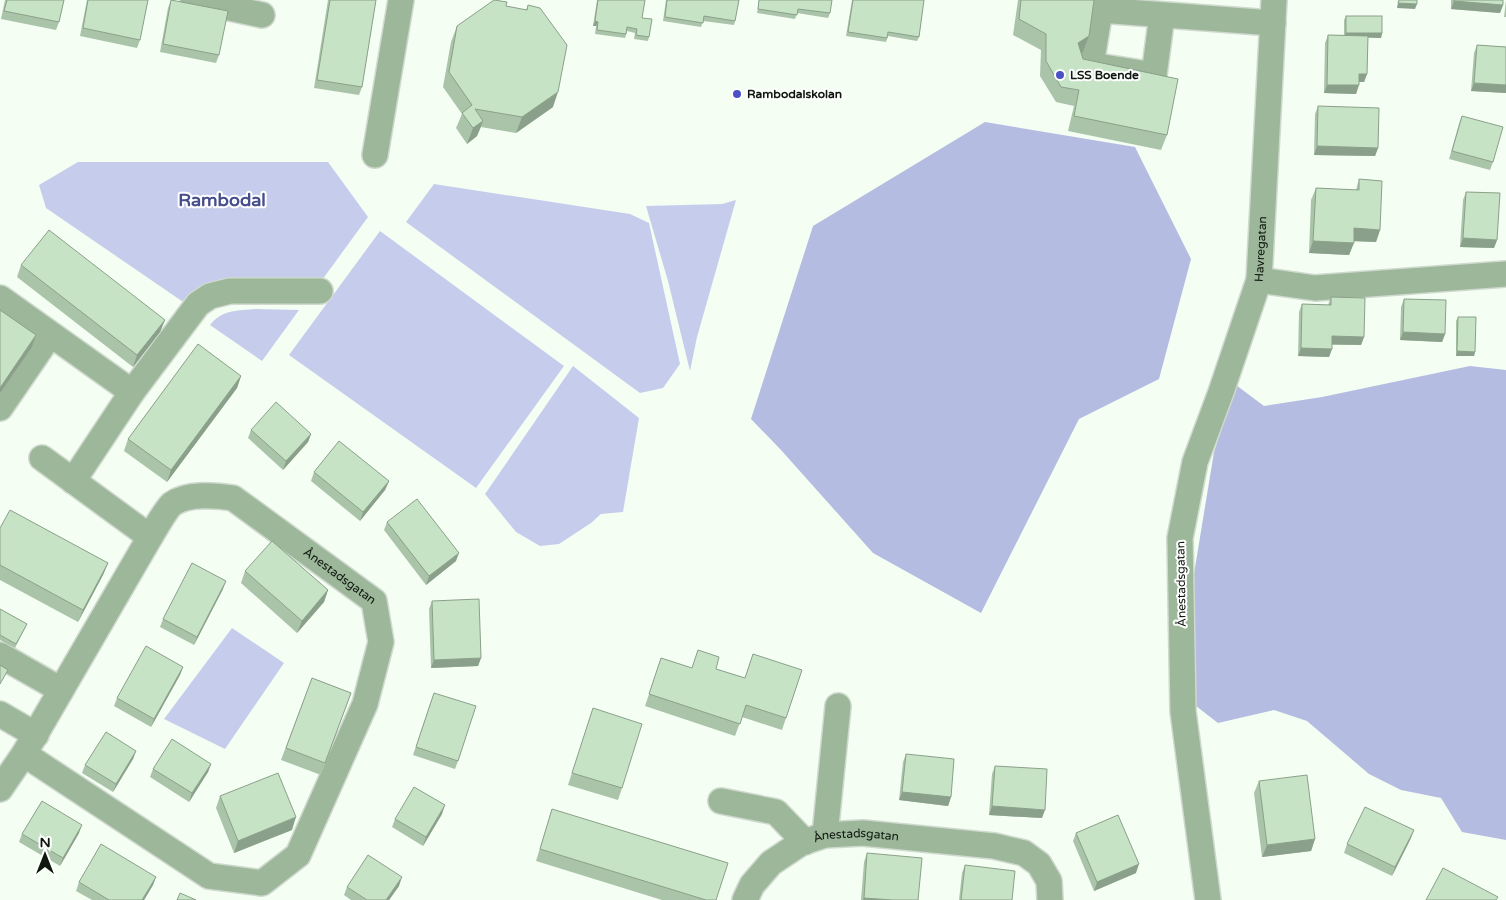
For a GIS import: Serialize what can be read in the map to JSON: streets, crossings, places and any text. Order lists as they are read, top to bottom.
{
  "streets": {
    "street": ["Havregatan", "Ånestadsgatan"]
  },
  "crossings": [
    ["Havregatan", "Ånestadsgatan"]
  ],
  "districts": ["Rambodal"],
  "places": ["LSS Boende", "Rambodalskolan"],
  "north": "top"
}
